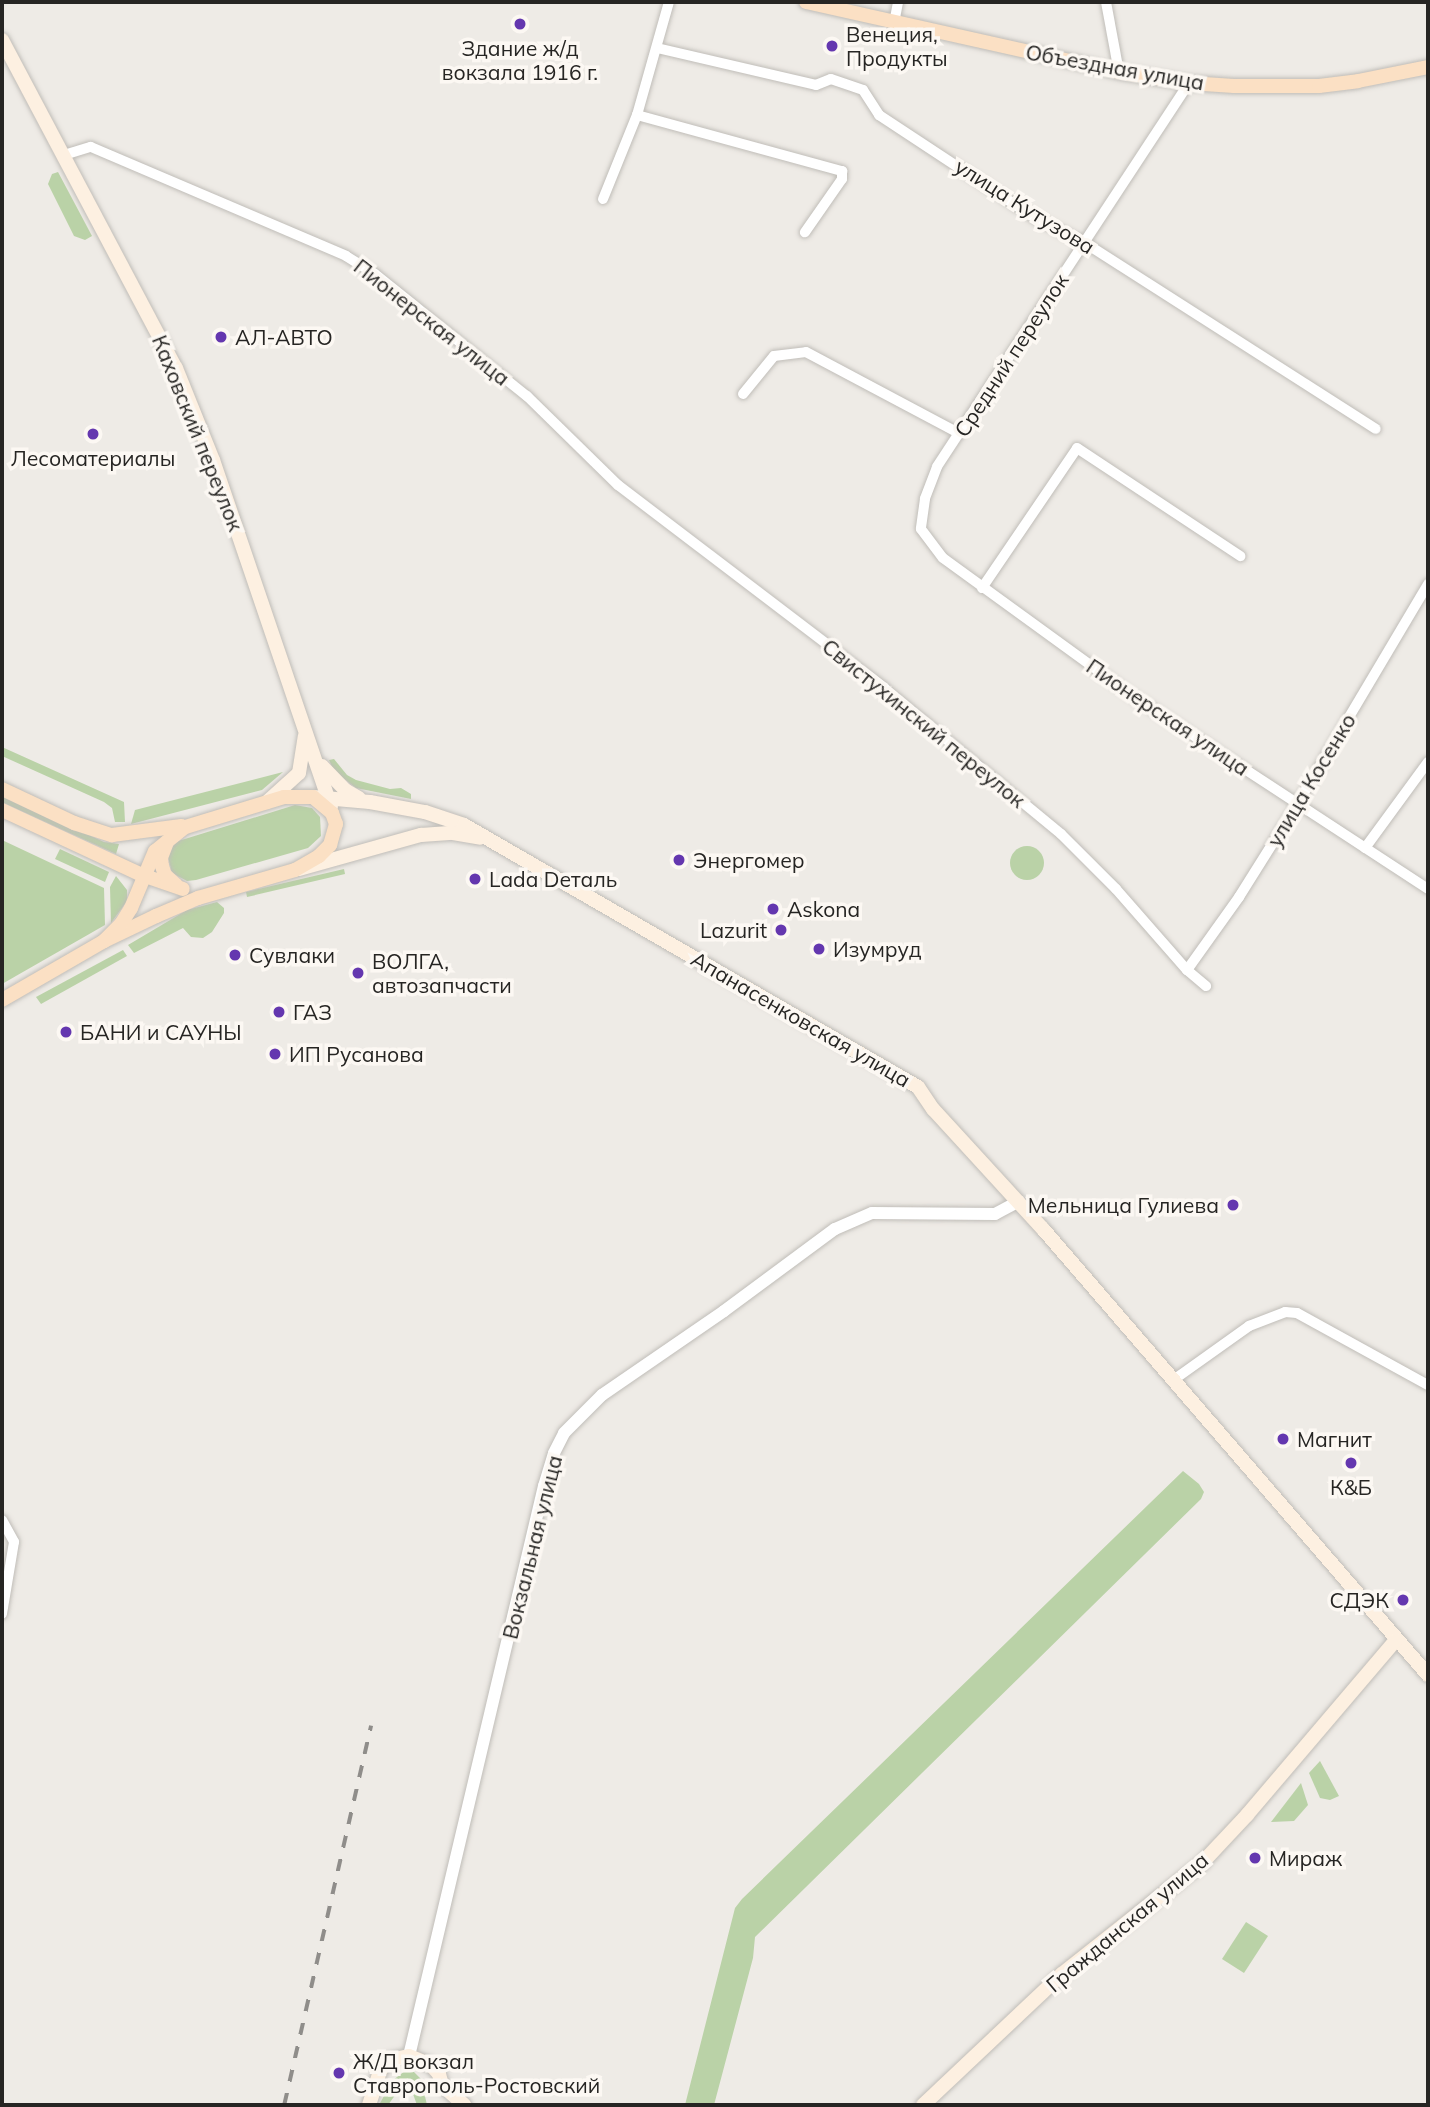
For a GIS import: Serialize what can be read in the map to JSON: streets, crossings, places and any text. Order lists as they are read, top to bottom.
{
  "streets": {
    "main road": [
      "Объездная улица",
      "Каховский переулок",
      "Апанасенковская улица",
      "Гражданская улица"
    ],
    "street": [
      "улица Кутузова",
      "Пионерская улица",
      "Средний переулок",
      "Свистухинский переулок",
      "улица Косенко",
      "Вокзальная улица"
    ]
  },
  "crossings": [
    ["Объездная улица", "Средний переулок"],
    ["улица Кутузова", "Средний переулок"],
    ["Пионерская улица", "Средний переулок"],
    ["Пионерская улица", "Каховский переулок"],
    ["Пионерская улица", "Свистухинский переулок"],
    ["Пионерская улица", "улица Косенко"],
    ["Свистухинский переулок", "улица Косенко"],
    ["Апанасенковская улица", "Вокзальная улица"],
    ["Апанасенковская улица", "Гражданская улица"]
  ],
  "places": [
    "Здание ж/д вокзала 1916 г.",
    "Венеция, Продукты",
    "АЛ-АВТО",
    "Лесоматериалы",
    "Энергомер",
    "Lada Dеталь",
    "Askona",
    "Lazurit",
    "Изумруд",
    "Сувлаки",
    "ВОЛГА, автозапчасти",
    "ГАЗ",
    "БАНИ и САУНЫ",
    "ИП Русанова",
    "Мельница Гулиева",
    "Магнит",
    "К&Б",
    "СДЭК",
    "Мираж",
    "Ж/Д вокзал Ставрополь-Ростовский"
  ]
}
